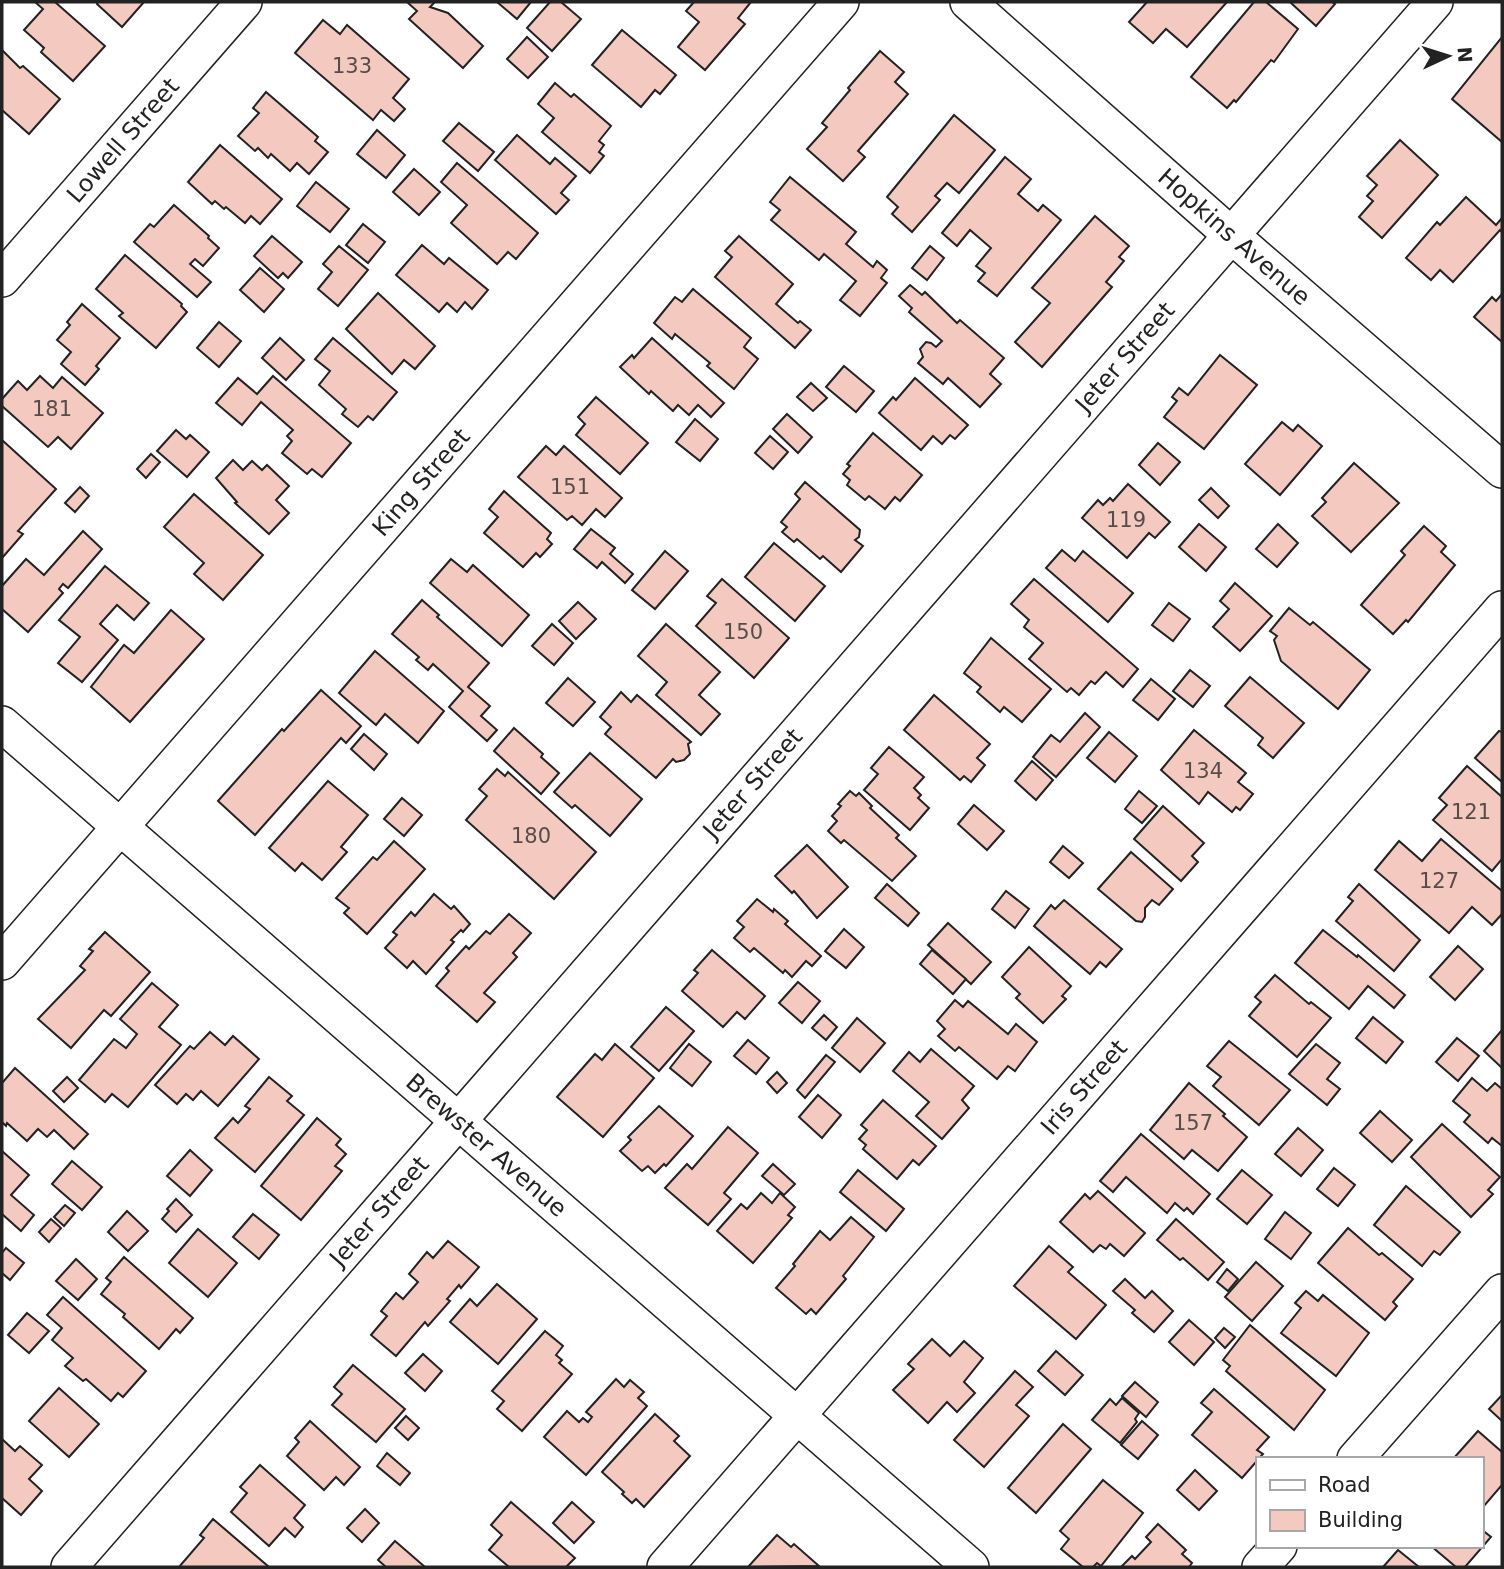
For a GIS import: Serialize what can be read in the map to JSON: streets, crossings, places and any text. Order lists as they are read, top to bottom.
{
  "streets": {
    "street": [
      "Lowell Street",
      "Hopkins Avenue",
      "Jeter Street",
      "King Street",
      "Iris Street",
      "Brewster Avenue"
    ]
  },
  "crossings": [
    ["Hopkins Avenue", "Jeter Street"],
    ["Jeter Street", "Brewster Avenue"],
    ["King Street", "Brewster Avenue"],
    ["Iris Street", "Brewster Avenue"]
  ],
  "house_numbers": [
    "133",
    "181",
    "151",
    "119",
    "150",
    "134",
    "121",
    "180",
    "127",
    "157"
  ],
  "legend": ["Road", "Building"],
  "north": "right"
}
